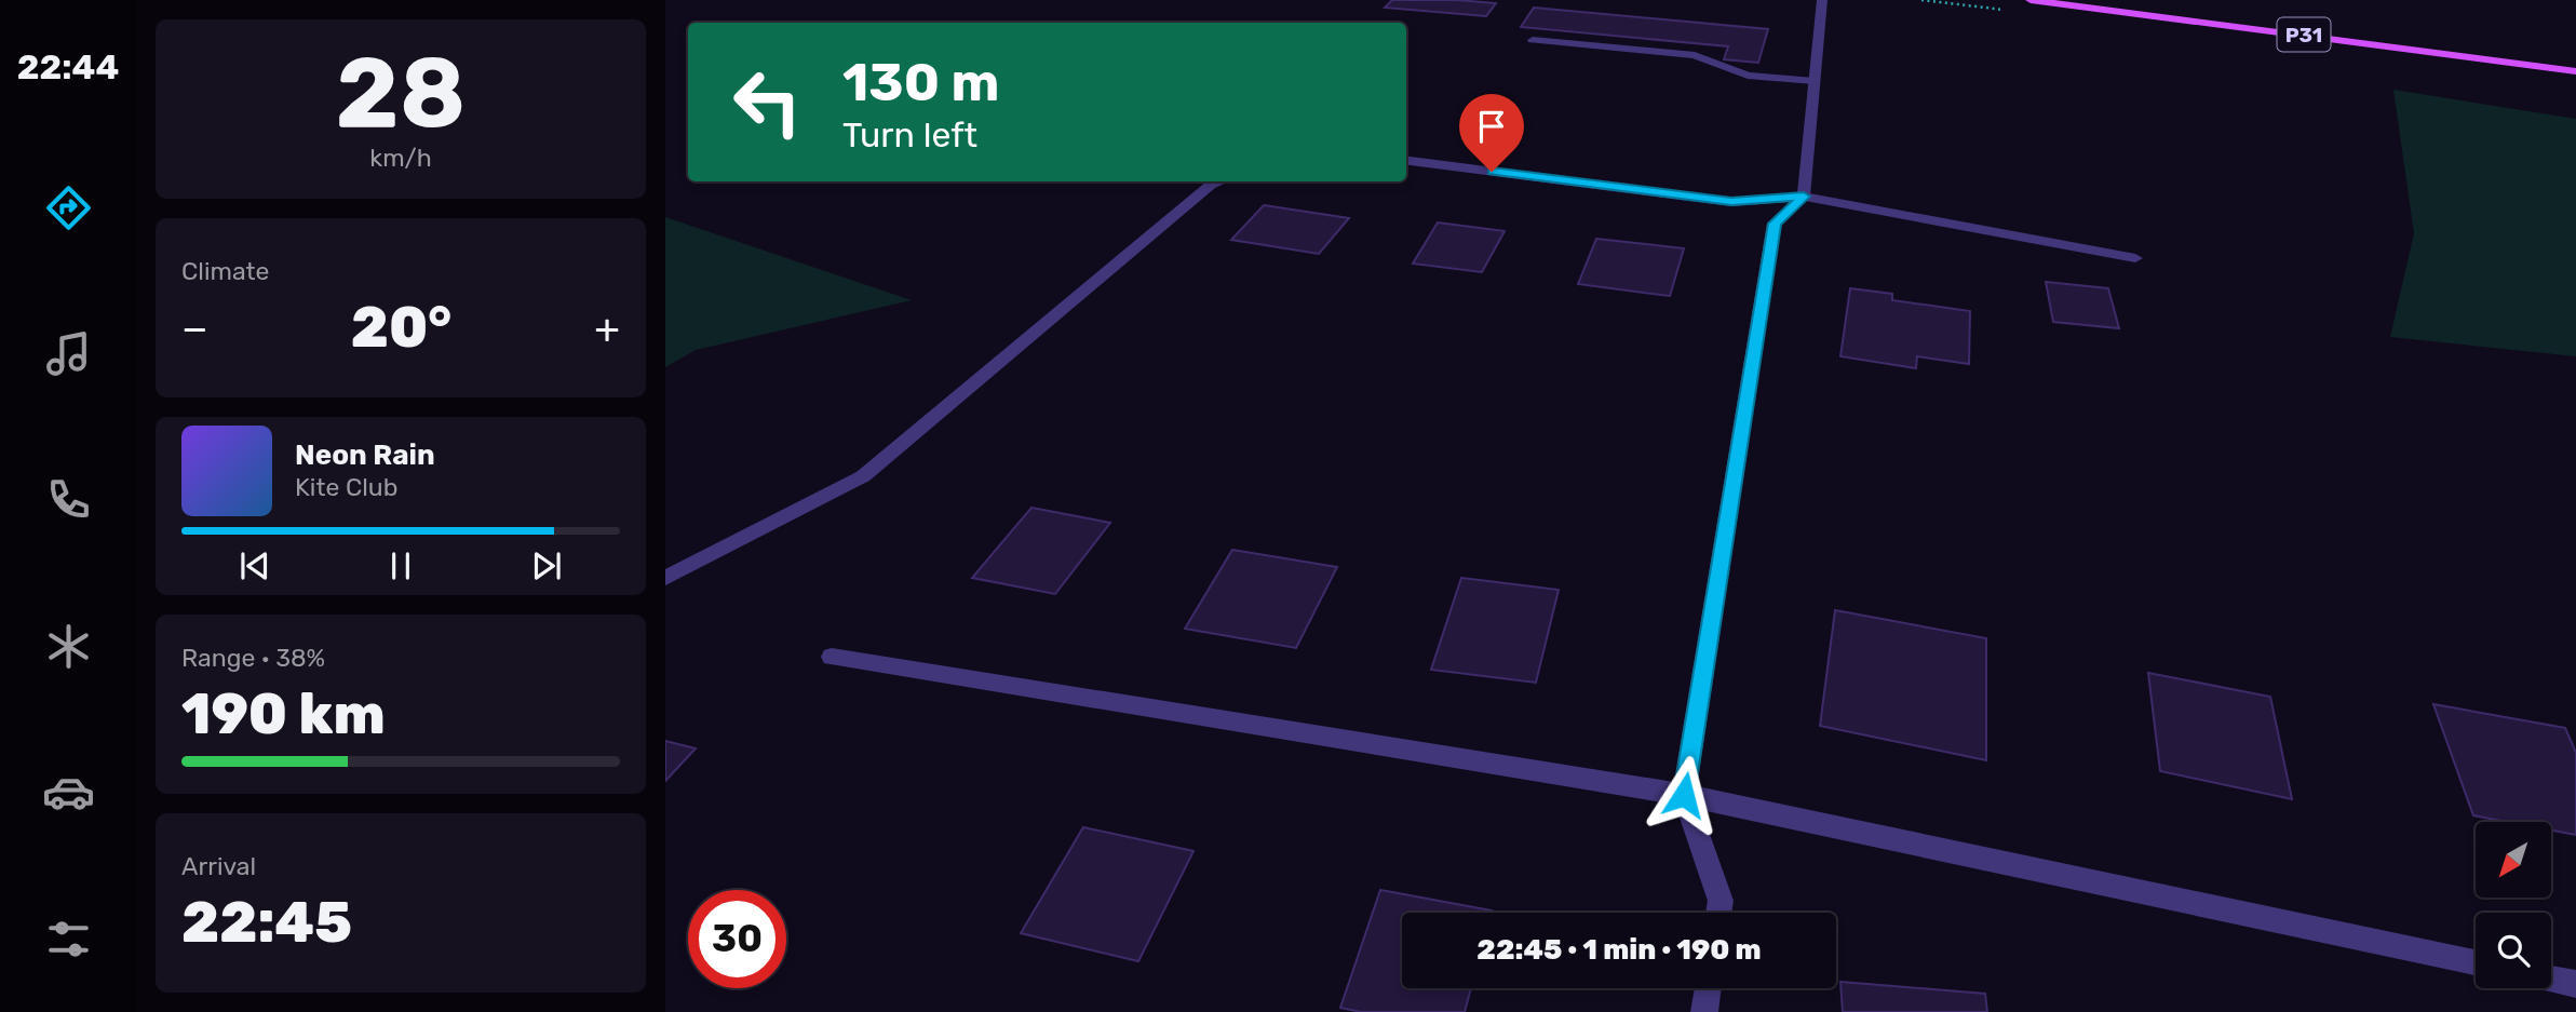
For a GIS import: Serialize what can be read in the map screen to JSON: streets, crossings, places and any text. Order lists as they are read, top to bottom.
{
  "streets": {
    "main road": ["Р31"]
  },
  "north": "bottom left",
  "page": {
    "tabs": "22:44",
    "tile": [
      ["28", "km/h"],
      "Climate",
      ["Range · 38%", "190 km"],
      ["Arrival", "22:45"]
    ],
    "turn": ["130 m", "Turn left"],
    "heat": ["−", "20°", "+"],
    "song": ["Neon Rain", "Kite Club"],
    "limit": "30",
    "trip": "22:45 · 1 min · 190 m"
  }
}
